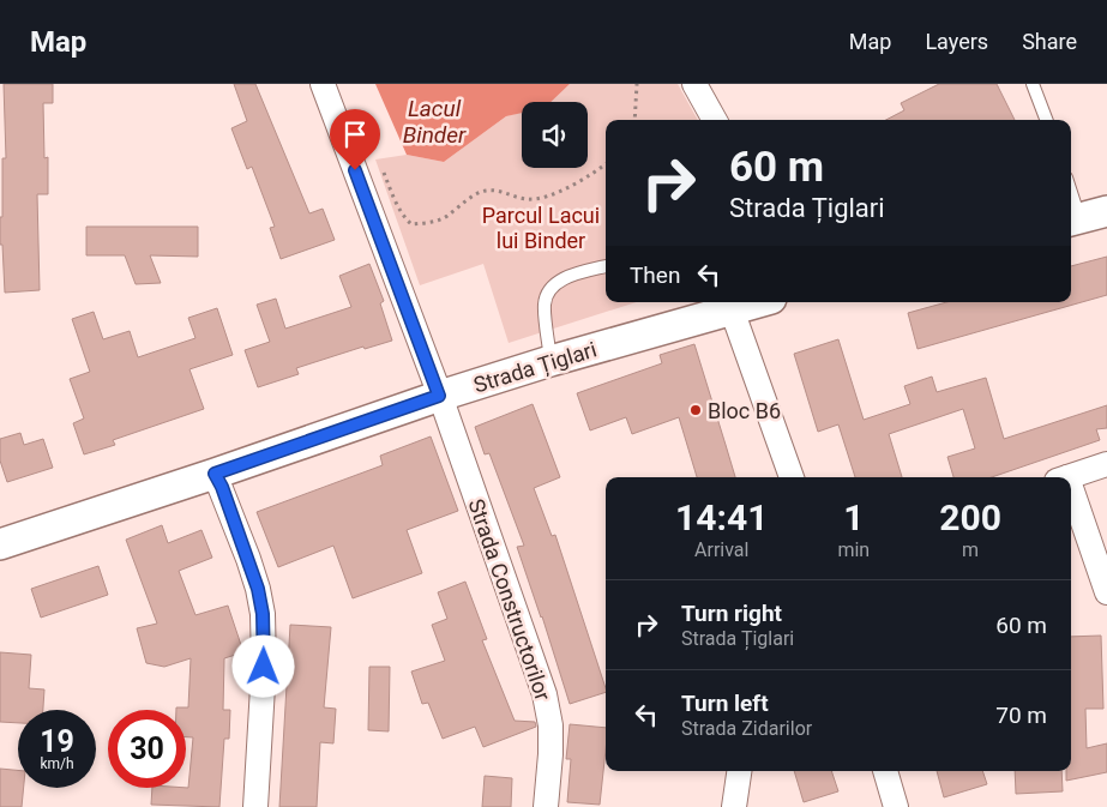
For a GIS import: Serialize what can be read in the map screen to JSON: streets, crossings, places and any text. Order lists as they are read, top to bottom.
{
  "streets": {
    "street": ["Strada Țiglari", "Strada Constructorilor"]
  },
  "crossings": [
    ["Strada Țiglari", "Strada Constructorilor"]
  ],
  "water": ["Lacul Binder"],
  "parks": ["Parcul Lacui lui Binder"],
  "places": ["Bloc B6"],
  "page": {
    "header": "Map",
    "nav": ["Map", "Layers", "Share"],
    "turn": ["60 m", "Strada Țiglari"],
    "then": "Then",
    "eta": [
      "14:41",
      "Arrival",
      "1",
      "min",
      "200",
      "m"
    ],
    "list": [
      {
        "name": "Turn right",
        "note": "Strada Țiglari",
        "value": "60 m"
      },
      {
        "name": "Turn left",
        "note": "Strada Zidarilor",
        "value": "70 m"
      }
    ],
    "speed": "19 km/h",
    "limit": "30"
  }
}
